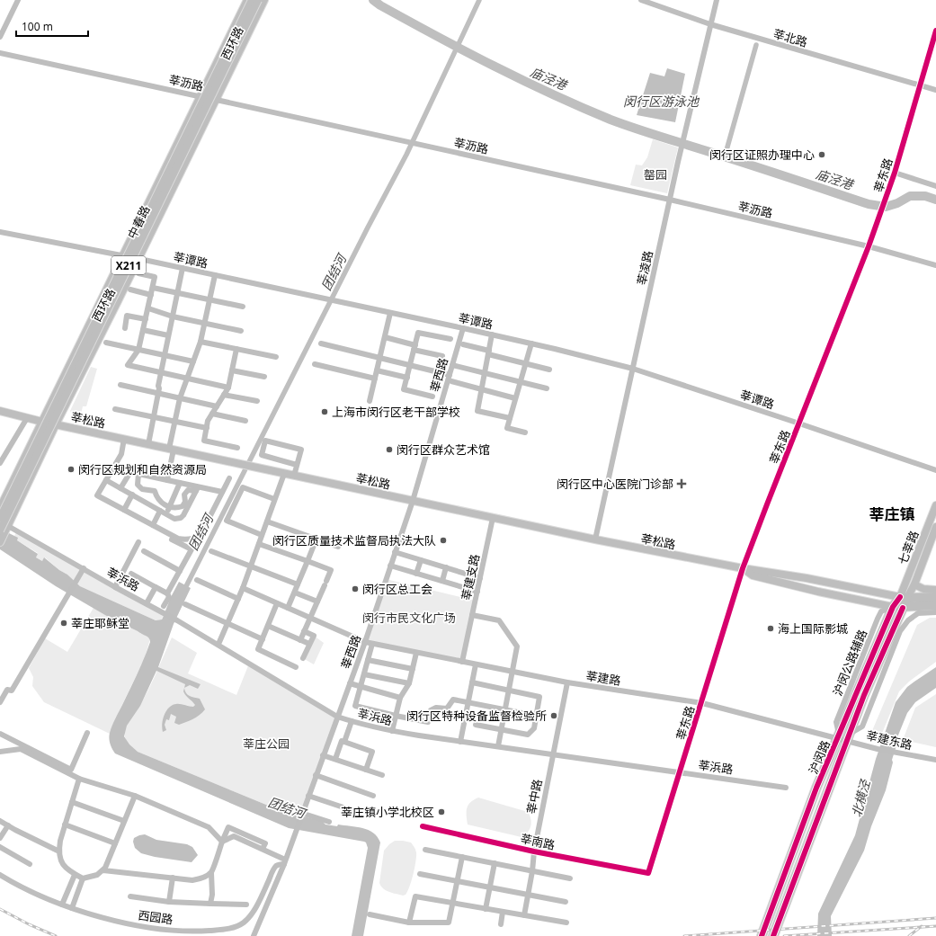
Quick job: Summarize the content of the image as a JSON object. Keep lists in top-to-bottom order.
{
  "streets": {
    "highway": ["沪闵路"],
    "main road": [
      "西环路",
      "中春路",
      "X211",
      "莘松路",
      "七莘路"
    ],
    "street": [
      "莘北路",
      "莘沥路",
      "莘东路",
      "莘谭路",
      "莘凌路",
      "莘西路",
      "莘建支路",
      "莘浜路",
      "莘建路",
      "莘建东路",
      "莘中路",
      "莘南路",
      "西园路"
    ]
  },
  "crossings": [
    ["莘北路", "莘东路"],
    ["莘北路", "莘凌路"],
    ["西环路", "莘沥路"],
    ["西环路", "中春路"],
    ["西环路", "莘谭路"],
    ["西环路", "莘松路"],
    ["西环路", "莘浜路"],
    ["莘沥路", "莘东路"],
    ["莘沥路", "莘凌路"],
    ["莘东路", "莘谭路"],
    ["莘东路", "莘松路"],
    ["莘东路", "莘浜路"],
    ["莘东路", "莘建路"],
    ["莘东路", "莘南路"],
    ["中春路", "莘浜路"],
    ["莘谭路", "莘凌路"],
    ["莘谭路", "莘西路"],
    ["莘凌路", "莘松路"],
    ["莘西路", "莘松路"],
    ["莘西路", "莘浜路"],
    ["莘西路", "莘建路"],
    ["莘西路", "西园路"],
    ["莘松路", "七莘路"],
    ["莘松路", "莘建支路"],
    ["莘松路", "沪闵路"],
    ["七莘路", "沪闵路"],
    ["莘建支路", "莘建路"],
    ["莘浜路", "莘中路"],
    ["莘建路", "莘建东路"],
    ["莘建路", "沪闵路"],
    ["莘建路", "莘中路"],
    ["莘建东路", "沪闵路"],
    ["莘中路", "莘南路"]
  ],
  "districts": ["莘庄镇"],
  "water": [
    "庙泾港",
    "闵行区游泳池",
    "团结河",
    "北横泾"
  ],
  "parks": ["罄园", "闵行市民文化广场", "莘庄公园"],
  "places": {
    "other": [
      "闵行区证照办理中心",
      "上海市闵行区老干部学校",
      "闵行区群众艺术馆",
      "闵行区规划和自然资源局",
      "闵行区质量技术监督局执法大队",
      "闵行区总工会",
      "莘庄耶稣堂",
      "海上国际影城",
      "闵行区特种设备监督检验所",
      "莘庄镇小学北校区"
    ],
    "health": ["闵行区中心医院门诊部"]
  },
  "scale_bar": "100 m"
}
